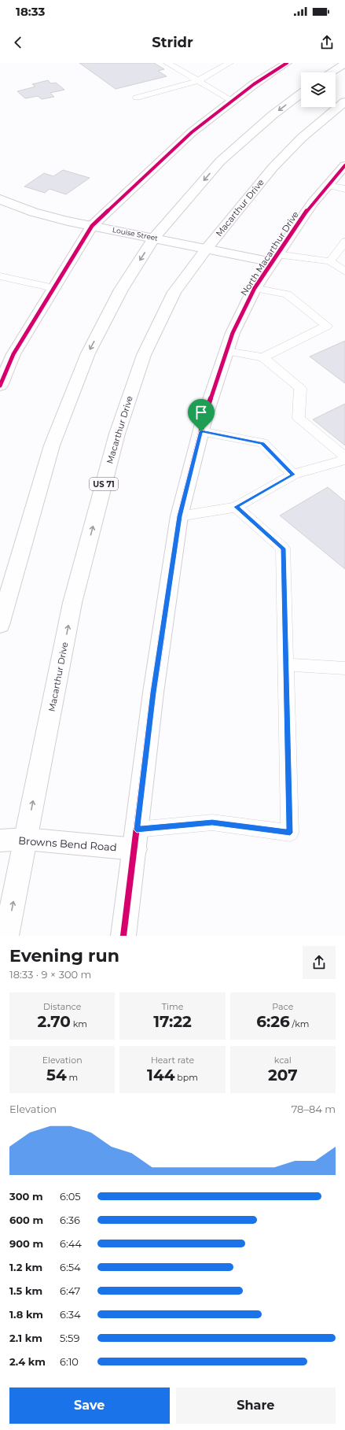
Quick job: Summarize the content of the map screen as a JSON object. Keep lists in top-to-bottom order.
{
  "streets": {
    "main road": [
      "Macarthur Drive",
      "Louise Street",
      "North Macarthur Drive",
      "US 71",
      "Browns Bend Road"
    ]
  },
  "crossings": [
    ["Macarthur Drive", "Louise Street"],
    ["Macarthur Drive", "Browns Bend Road"],
    ["Louise Street", "North Macarthur Drive"],
    ["North Macarthur Drive", "Browns Bend Road"]
  ],
  "page": {
    "status": "18:33",
    "header": "Stridr",
    "heading": ["Evening run", "18:33 · 9 × 300 m"],
    "stats": [
      ["Distance", "2.70 km"],
      ["Time", "17:22"],
      ["Pace", "6:26 /km"],
      ["Elevation", "54 m"],
      ["Heart rate", "144 bpm"],
      ["kcal", "207"]
    ],
    "chart": ["Elevation", "78–84 m"],
    "list": [
      {
        "name": "300 m",
        "note": "6:05"
      },
      {
        "name": "600 m",
        "note": "6:36"
      },
      {
        "name": "900 m",
        "note": "6:44"
      },
      {
        "name": "1.2 km",
        "note": "6:54"
      },
      {
        "name": "1.5 km",
        "note": "6:47"
      },
      {
        "name": "1.8 km",
        "note": "6:34"
      },
      {
        "name": "2.1 km",
        "note": "5:59"
      },
      {
        "name": "2.4 km",
        "note": "6:10"
      }
    ],
    "buttons": ["Save", "Share"]
  }
}
